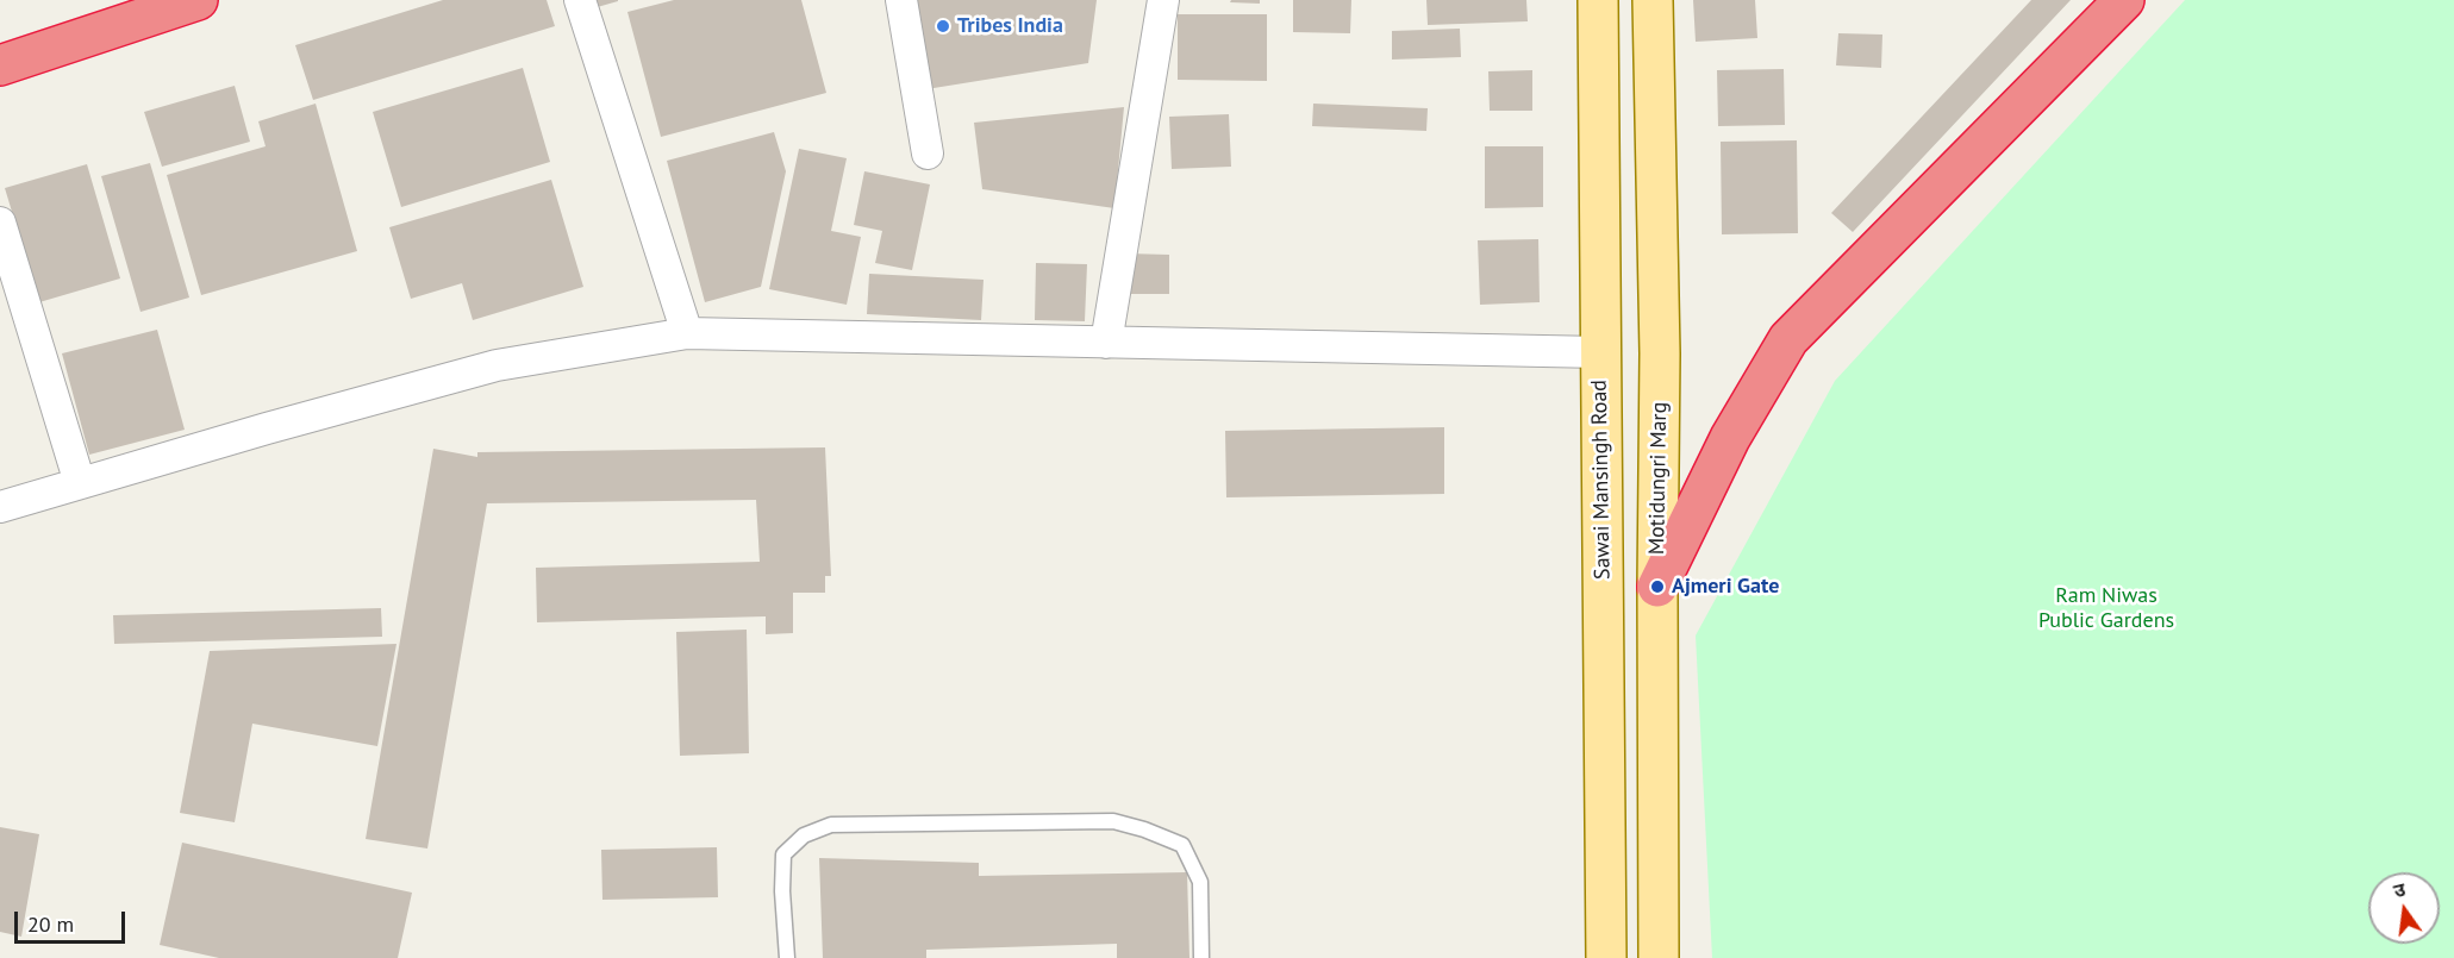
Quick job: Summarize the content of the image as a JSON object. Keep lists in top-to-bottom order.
{
  "streets": {
    "main road": ["Motidungri Marg", "Sawai Mansingh Road"]
  },
  "parks": ["Ram Niwas Public Gardens"],
  "places": ["Tribes India", "Ajmeri Gate"],
  "scale_bar": "20 m",
  "north": "top"
}
